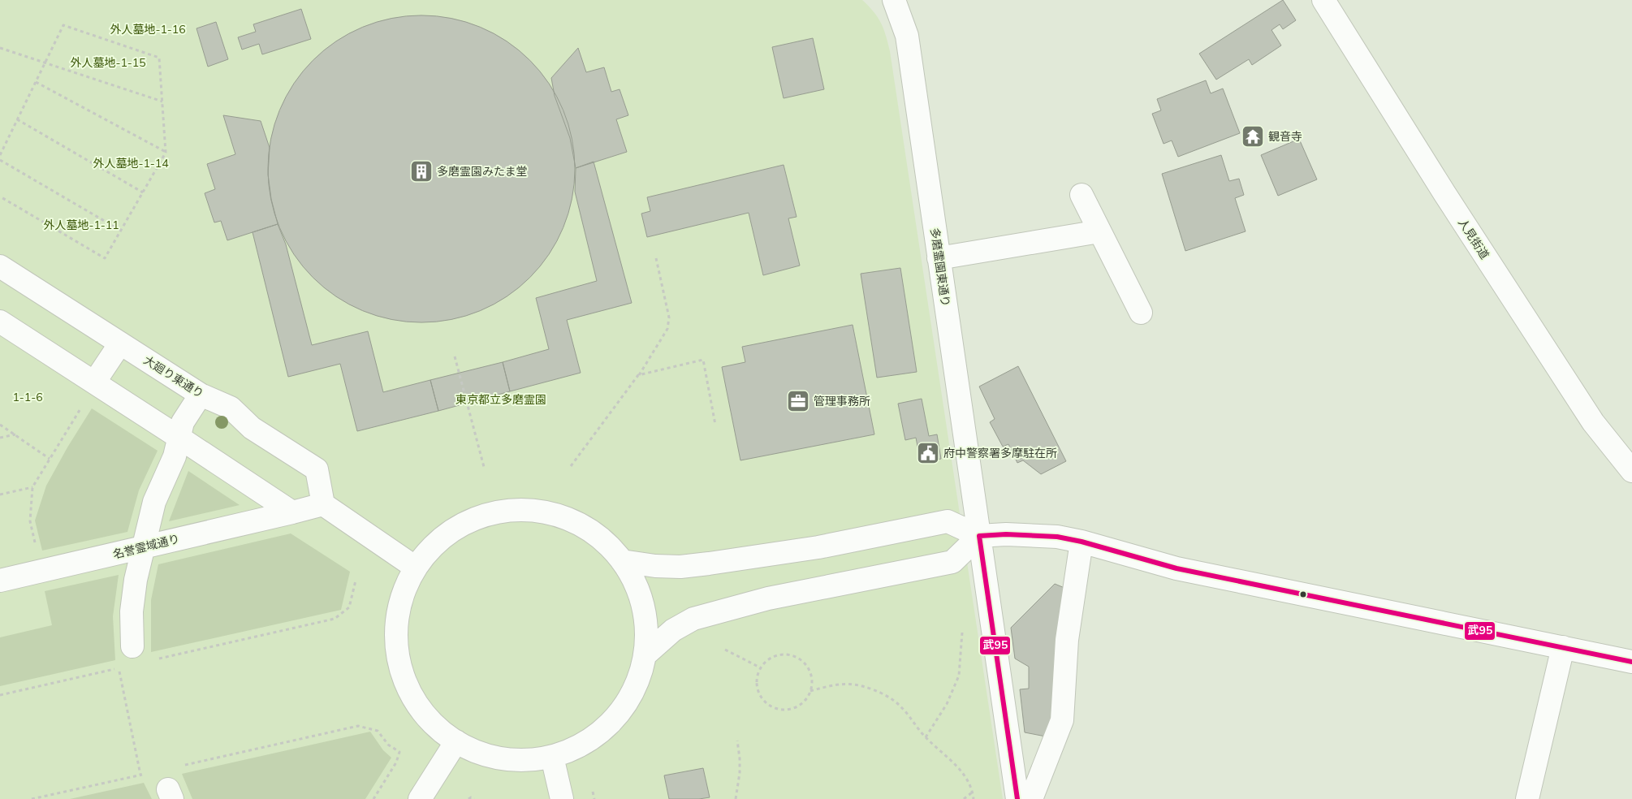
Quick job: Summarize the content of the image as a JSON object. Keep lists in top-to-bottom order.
{
  "streets": {
    "street": [
      "人見街道",
      "多磨霊園東通り",
      "大廻り東通り",
      "名誉霊域通り"
    ]
  },
  "parks": [
    "外人墓地-1-16",
    "外人墓地-1-15",
    "外人墓地-1-14",
    "外人墓地-1-11",
    "1-1-6",
    "東京都立多磨霊園"
  ],
  "places": {
    "temple": ["観音寺"],
    "building": ["多磨霊園みたま堂"],
    "office": ["管理事務所"],
    "public building": ["府中警察署多摩駐在所"]
  },
  "lines": ["transit line 武95"]
}
